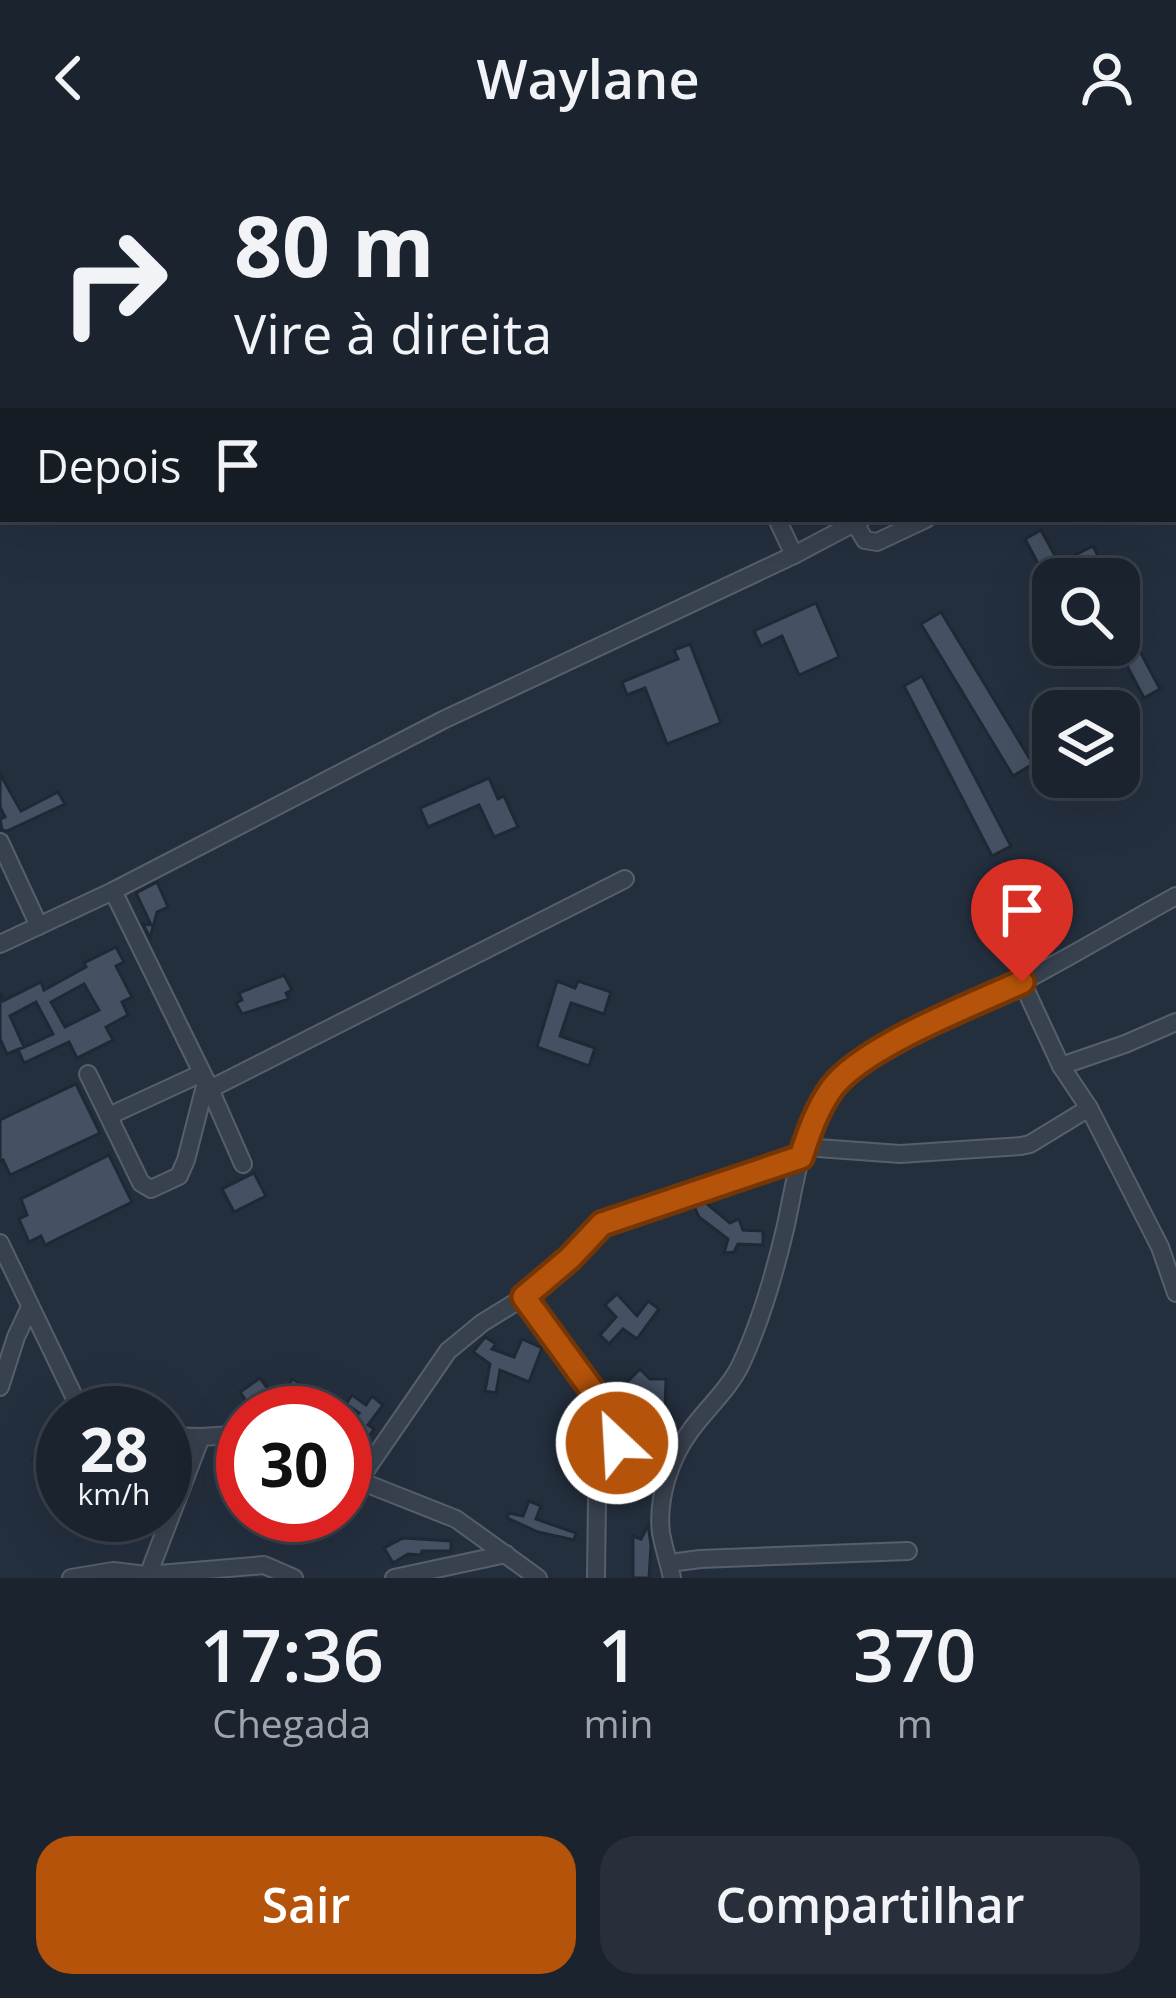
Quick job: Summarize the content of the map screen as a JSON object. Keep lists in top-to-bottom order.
{
  "page": {
    "header": "Waylane",
    "turn": ["80 m", "Vire à direita"],
    "then": "Depois",
    "speed": "28 km/h",
    "limit": "30",
    "eta": [
      "17:36",
      "Chegada",
      "1",
      "min",
      "370",
      "m"
    ],
    "buttons": ["Sair", "Compartilhar"]
  }
}
